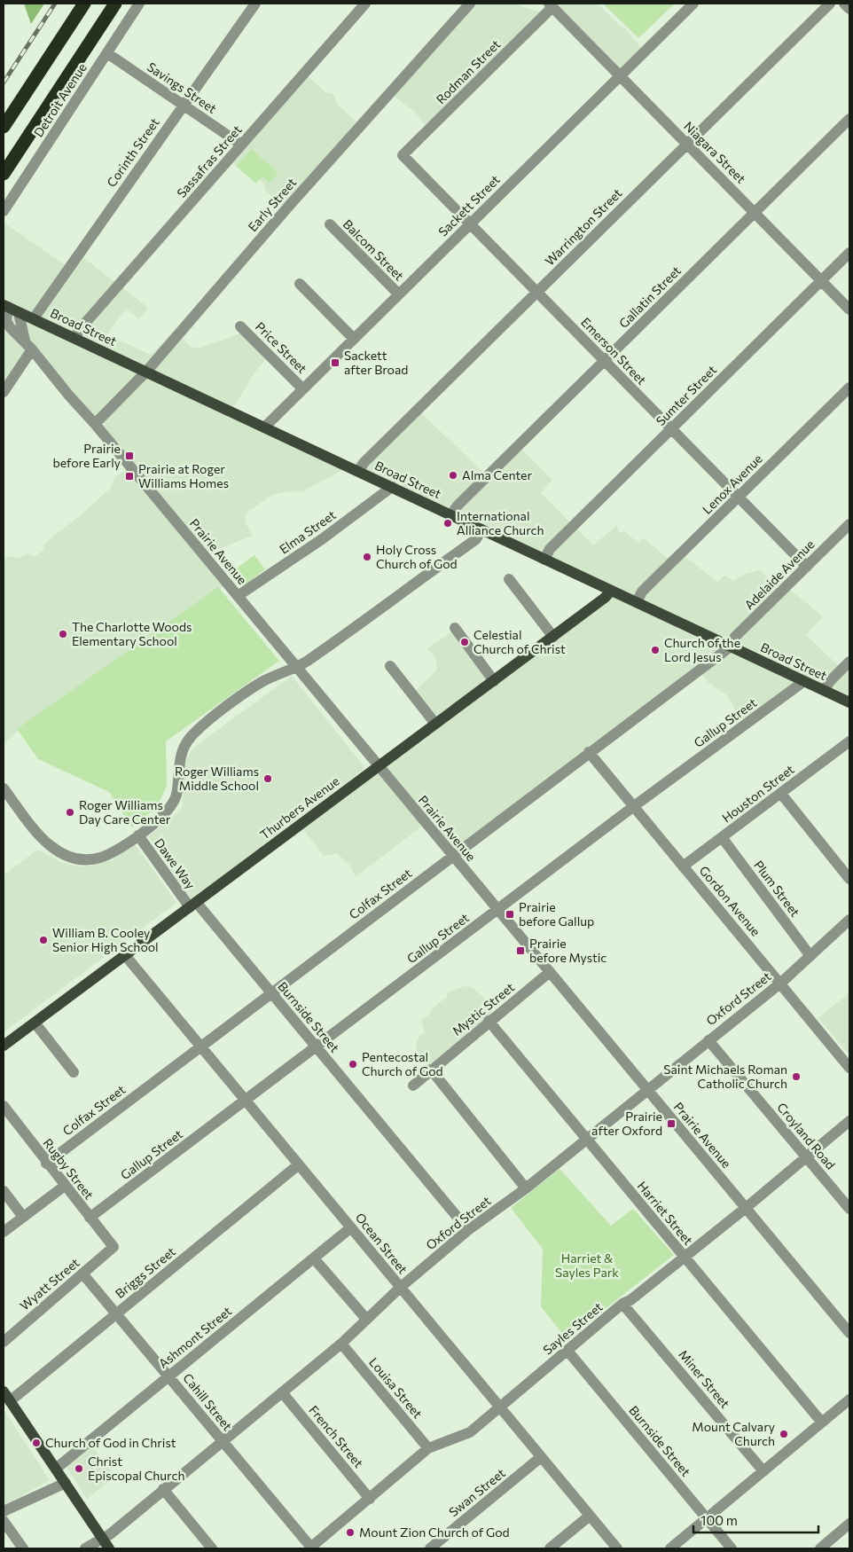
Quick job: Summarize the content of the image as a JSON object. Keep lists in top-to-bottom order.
{
  "streets": {
    "main road": ["Broad Street", "Thurbers Avenue"],
    "street": [
      "Rodman Street",
      "Savings Street",
      "Detroit Avenue",
      "Corinth Street",
      "Niagara Street",
      "Sassafras Street",
      "Early Street",
      "Sackett Street",
      "Warrington Street",
      "Balcom Street",
      "Gallatin Street",
      "Price Street",
      "Emerson Street",
      "Sumter Street",
      "Lenox Avenue",
      "Elma Street",
      "Prairie Avenue",
      "Adelaide Avenue",
      "Gallup Street",
      "Houston Street",
      "Dawe Way",
      "Plum Street",
      "Colfax Street",
      "Gordon Avenue",
      "Oxford Street",
      "Mystic Street",
      "Burnside Street",
      "Croyland Road",
      "Rugby Street",
      "Harriet Street",
      "Ocean Street",
      "Briggs Street",
      "Wyatt Street",
      "Sayles Street",
      "Ashmont Street",
      "Miner Street",
      "Louisa Street",
      "Cahill Street",
      "French Street",
      "Swan Street"
    ]
  },
  "crossings": [
    ["Rodman Street", "Niagara Street"],
    ["Rodman Street", "Emerson Street"],
    ["Savings Street", "Detroit Avenue"],
    ["Savings Street", "Corinth Street"],
    ["Savings Street", "Sassafras Street"],
    ["Corinth Street", "Broad Street"],
    ["Niagara Street", "Sackett Street"],
    ["Niagara Street", "Warrington Street"],
    ["Niagara Street", "Gallatin Street"],
    ["Niagara Street", "Sumter Street"],
    ["Sassafras Street", "Broad Street"],
    ["Early Street", "Broad Street"],
    ["Early Street", "Prairie Avenue"],
    ["Sackett Street", "Balcom Street"],
    ["Sackett Street", "Broad Street"],
    ["Sackett Street", "Price Street"],
    ["Sackett Street", "Emerson Street"],
    ["Warrington Street", "Broad Street"],
    ["Warrington Street", "Emerson Street"],
    ["Gallatin Street", "Broad Street"],
    ["Gallatin Street", "Emerson Street"],
    ["Broad Street", "Sumter Street"],
    ["Broad Street", "Lenox Avenue"],
    ["Broad Street", "Elma Street"],
    ["Broad Street", "Prairie Avenue"],
    ["Broad Street", "Adelaide Avenue"],
    ["Broad Street", "Gallup Street"],
    ["Broad Street", "Thurbers Avenue"],
    ["Broad Street", "Colfax Street"],
    ["Emerson Street", "Sumter Street"],
    ["Emerson Street", "Lenox Avenue"],
    ["Emerson Street", "Adelaide Avenue"],
    ["Elma Street", "Prairie Avenue"],
    ["Prairie Avenue", "Gallup Street"],
    ["Prairie Avenue", "Thurbers Avenue"],
    ["Prairie Avenue", "Colfax Street"],
    ["Prairie Avenue", "Oxford Street"],
    ["Prairie Avenue", "Mystic Street"],
    ["Prairie Avenue", "Sayles Street"],
    ["Adelaide Avenue", "Colfax Street"],
    ["Gallup Street", "Gordon Avenue"],
    ["Gallup Street", "Burnside Street"],
    ["Gallup Street", "Rugby Street"],
    ["Gallup Street", "Ocean Street"],
    ["Houston Street", "Plum Street"],
    ["Houston Street", "Gordon Avenue"],
    ["Thurbers Avenue", "Dawe Way"],
    ["Thurbers Avenue", "Burnside Street"],
    ["Thurbers Avenue", "Ocean Street"],
    ["Dawe Way", "Burnside Street"],
    ["Plum Street", "Oxford Street"],
    ["Colfax Street", "Gordon Avenue"],
    ["Colfax Street", "Burnside Street"],
    ["Colfax Street", "Rugby Street"],
    ["Colfax Street", "Ocean Street"],
    ["Gordon Avenue", "Oxford Street"],
    ["Oxford Street", "Burnside Street"],
    ["Oxford Street", "Croyland Road"],
    ["Oxford Street", "Harriet Street"],
    ["Oxford Street", "Ocean Street"],
    ["Oxford Street", "Louisa Street"],
    ["Oxford Street", "Cahill Street"],
    ["Oxford Street", "French Street"],
    ["Mystic Street", "Harriet Street"],
    ["Burnside Street", "Sayles Street"],
    ["Croyland Road", "Sayles Street"],
    ["Rugby Street", "Wyatt Street"],
    ["Harriet Street", "Sayles Street"],
    ["Ocean Street", "Briggs Street"],
    ["Ocean Street", "Sayles Street"],
    ["Ocean Street", "Ashmont Street"],
    ["Ocean Street", "Swan Street"],
    ["Briggs Street", "Cahill Street"],
    ["Wyatt Street", "Cahill Street"],
    ["Sayles Street", "Miner Street"],
    ["Sayles Street", "Louisa Street"],
    ["Sayles Street", "Cahill Street"],
    ["Sayles Street", "French Street"],
    ["Ashmont Street", "Cahill Street"]
  ],
  "parks": ["Harriet & Sayles Park"],
  "places": {
    "transit": [
      "Sackett after Broad",
      "Prairie before Early",
      "Prairie at Roger Williams Homes",
      "Prairie before Gallup",
      "Prairie before Mystic",
      "Prairie after Oxford"
    ],
    "other": [
      "Alma Center",
      "International Alliance Church",
      "Holy Cross Church of God",
      "The Charlotte Woods Elementary School",
      "Celestial Church of Christ",
      "Church of the Lord Jesus",
      "Roger Williams Middle School",
      "Roger Williams Day Care Center",
      "William B. Cooley Senior High School",
      "Pentecostal Church of God",
      "Saint Michaels Roman Catholic Church",
      "Mount Calvary Church",
      "Church of God in Christ",
      "Christ Episcopal Church",
      "Mount Zion Church of God"
    ]
  },
  "scale_bar": "100 m"
}
